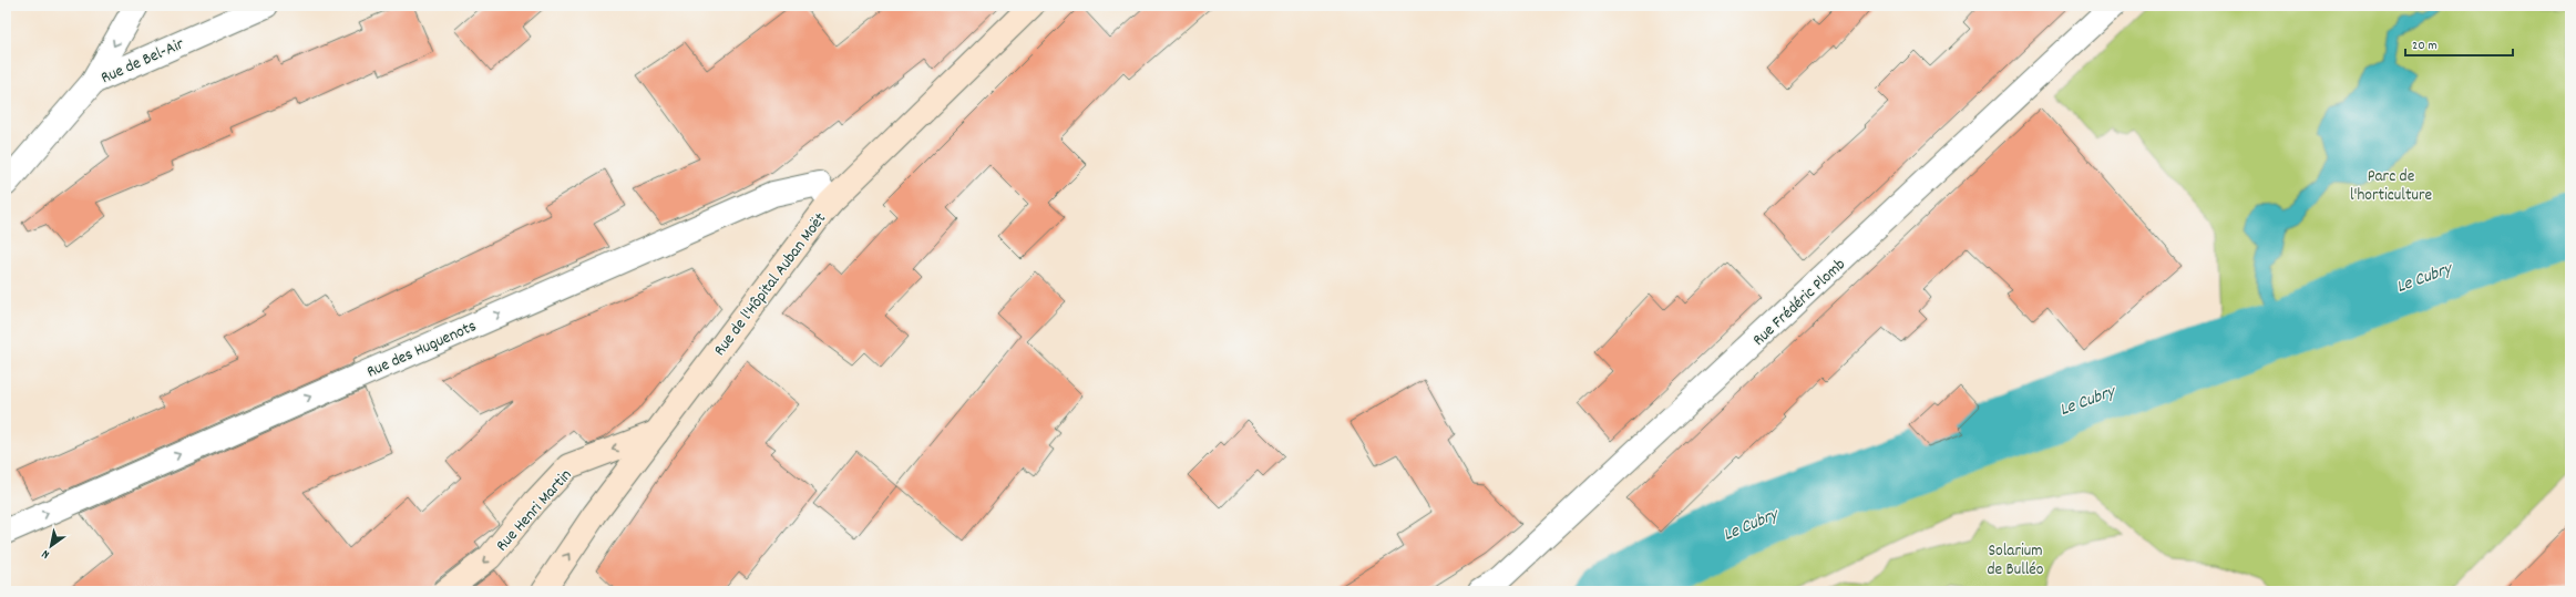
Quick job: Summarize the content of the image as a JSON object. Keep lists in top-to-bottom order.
{
  "streets": {
    "main road": ["Rue de l'Hôpital Auban Moët", "Rue Henri Martin"],
    "street": ["Rue de Bel-Air", "Rue Frédéric Plomb", "Rue des Huguenots"]
  },
  "crossings": [
    ["Rue de l'Hôpital Auban Moët", "Rue des Huguenots"],
    ["Rue de l'Hôpital Auban Moët", "Rue Henri Martin"]
  ],
  "one_way": ["Rue des Huguenots", "Rue Henri Martin"],
  "water": ["Le Cubry"],
  "parks": ["Parc de l'horticulture", "Solarium de Bulléo"],
  "scale_bar": "20 m",
  "north": "bottom left"
}
